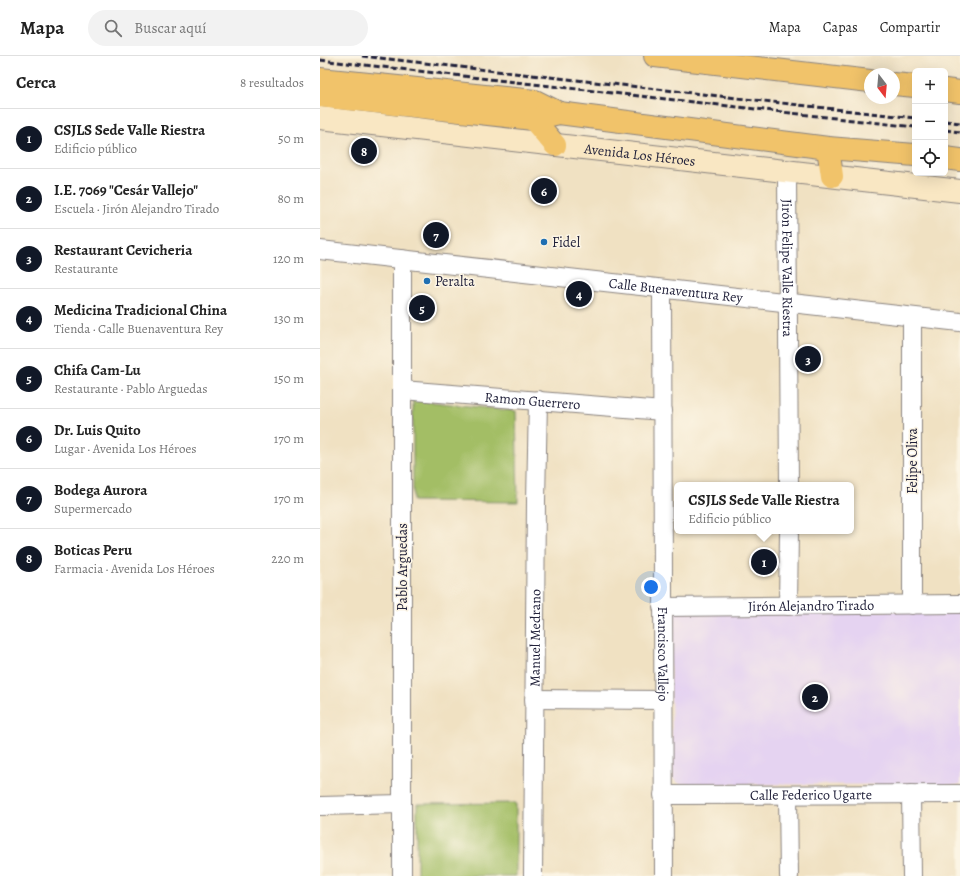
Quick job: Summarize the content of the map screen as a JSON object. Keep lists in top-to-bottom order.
{
  "streets": {
    "street": [
      "Avenida Los Héroes",
      "Jirón Felipe Valle Riestra",
      "Calle Buenaventura Rey",
      "Ramon Guerrero",
      "Felipe Oliva",
      "Pablo Arguedas",
      "Jirón Alejandro Tirado",
      "Manuel Medrano",
      "Francisco Vallejo",
      "Calle Federico Ugarte"
    ]
  },
  "crossings": [
    ["Avenida Los Héroes", "Jirón Felipe Valle Riestra"],
    ["Jirón Felipe Valle Riestra", "Calle Buenaventura Rey"],
    ["Calle Buenaventura Rey", "Felipe Oliva"],
    ["Calle Buenaventura Rey", "Pablo Arguedas"],
    ["Calle Buenaventura Rey", "Francisco Vallejo"],
    ["Ramon Guerrero", "Pablo Arguedas"],
    ["Ramon Guerrero", "Manuel Medrano"],
    ["Ramon Guerrero", "Francisco Vallejo"],
    ["Felipe Oliva", "Jirón Alejandro Tirado"],
    ["Jirón Alejandro Tirado", "Francisco Vallejo"],
    ["Francisco Vallejo", "Calle Federico Ugarte"]
  ],
  "places": ["Fidel", "Peralta"],
  "north": "bottom",
  "page": {
    "header": "Mapa",
    "search": "Buscar aquí",
    "nav": ["Mapa", "Capas", "Compartir"],
    "heading": ["Cerca", "8 resultados"],
    "map_buttons": ["+", "−"],
    "list": [
      {
        "mark": "1",
        "name": "CSJLS Sede Valle Riestra",
        "note": "Edificio público",
        "value": "50 m"
      },
      {
        "mark": "2",
        "name": "I.E. 7069 \"Cesár Vallejo\"",
        "note": "Escuela · Jirón Alejandro Tirado",
        "value": "80 m"
      },
      {
        "mark": "3",
        "name": "Restaurant Cevicheria",
        "note": "Restaurante",
        "value": "120 m"
      },
      {
        "mark": "4",
        "name": "Medicina Tradicional China",
        "note": "Tienda · Calle Buenaventura Rey",
        "value": "130 m"
      },
      {
        "mark": "5",
        "name": "Chifa Cam-Lu",
        "note": "Restaurante · Pablo Arguedas",
        "value": "150 m"
      },
      {
        "mark": "6",
        "name": "Dr. Luis Quito",
        "note": "Lugar · Avenida Los Héroes",
        "value": "170 m"
      },
      {
        "mark": "7",
        "name": "Bodega Aurora",
        "note": "Supermercado",
        "value": "170 m"
      },
      {
        "mark": "8",
        "name": "Boticas Peru",
        "note": "Farmacia · Avenida Los Héroes",
        "value": "220 m"
      }
    ],
    "pins": [
      "8",
      "6",
      "7",
      "4",
      "5",
      "3",
      "1",
      "2"
    ],
    "popup": ["CSJLS Sede Valle Riestra", "Edificio público"]
  }
}
